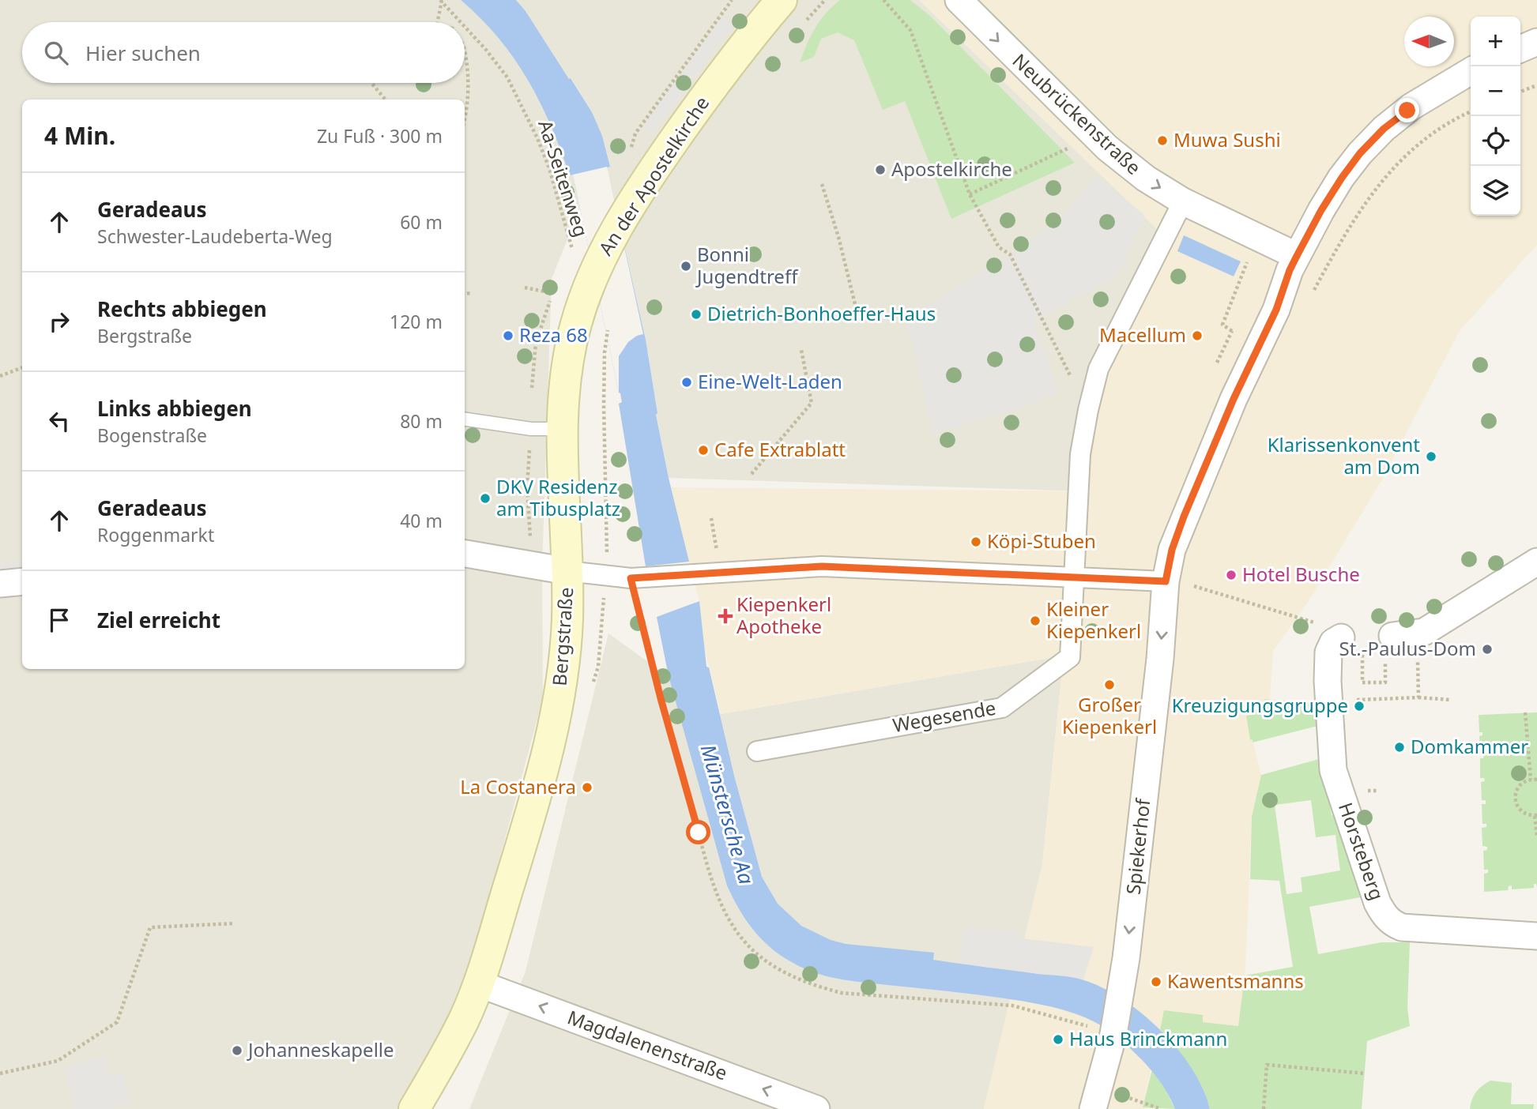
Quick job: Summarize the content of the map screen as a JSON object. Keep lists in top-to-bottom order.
{
  "streets": {
    "main road": ["An der Apostelkirche", "Bergstraße"],
    "street": [
      "Neubrückenstraße",
      "Wegesende",
      "Spiekerhof",
      "Horsteberg",
      "Magdalenenstraße"
    ],
    "path": ["Aa-Seitenweg"]
  },
  "crossings": [
    ["Neubrückenstraße", "Wegesende"],
    ["Neubrückenstraße", "Spiekerhof"],
    ["An der Apostelkirche", "Bergstraße"],
    ["Bergstraße", "Wegesende"],
    ["Bergstraße", "Spiekerhof"],
    ["Bergstraße", "Magdalenenstraße"]
  ],
  "one_way": ["Neubrückenstraße", "Spiekerhof", "Magdalenenstraße"],
  "water": ["Münstersche Aa"],
  "places": {
    "other": [
      "Muwa Sushi",
      "Apostelkirche",
      "Bonni Jugendtreff",
      "Dietrich-Bonhoeffer-Haus",
      "Reza 68",
      "Macellum",
      "Eine-Welt-Laden",
      "Cafe Extrablatt",
      "Klarissenkonvent am Dom",
      "DKV Residenz am Tibusplatz",
      "Köpi-Stuben",
      "Hotel Busche",
      "Kleiner Kiepenkerl",
      "St.-Paulus-Dom",
      "Großer Kiepenkerl",
      "Kreuzigungsgruppe",
      "Domkammer",
      "La Costanera",
      "Kawentsmanns",
      "Haus Brinckmann",
      "Johanneskapelle"
    ],
    "health": ["Kiepenkerl Apotheke"]
  },
  "north": "left",
  "page": {
    "map_buttons": ["+", "−"],
    "search": "Hier suchen",
    "heading": ["4 Min.", "Zu Fuß · 300 m"],
    "list": [
      ["Geradeaus", "Schwester-Laudeberta-Weg", "60 m"],
      ["Rechts abbiegen", "Bergstraße", "120 m"],
      ["Links abbiegen", "Bogenstraße", "80 m"],
      ["Geradeaus", "Roggenmarkt", "40 m"],
      "Ziel erreicht"
    ]
  }
}
